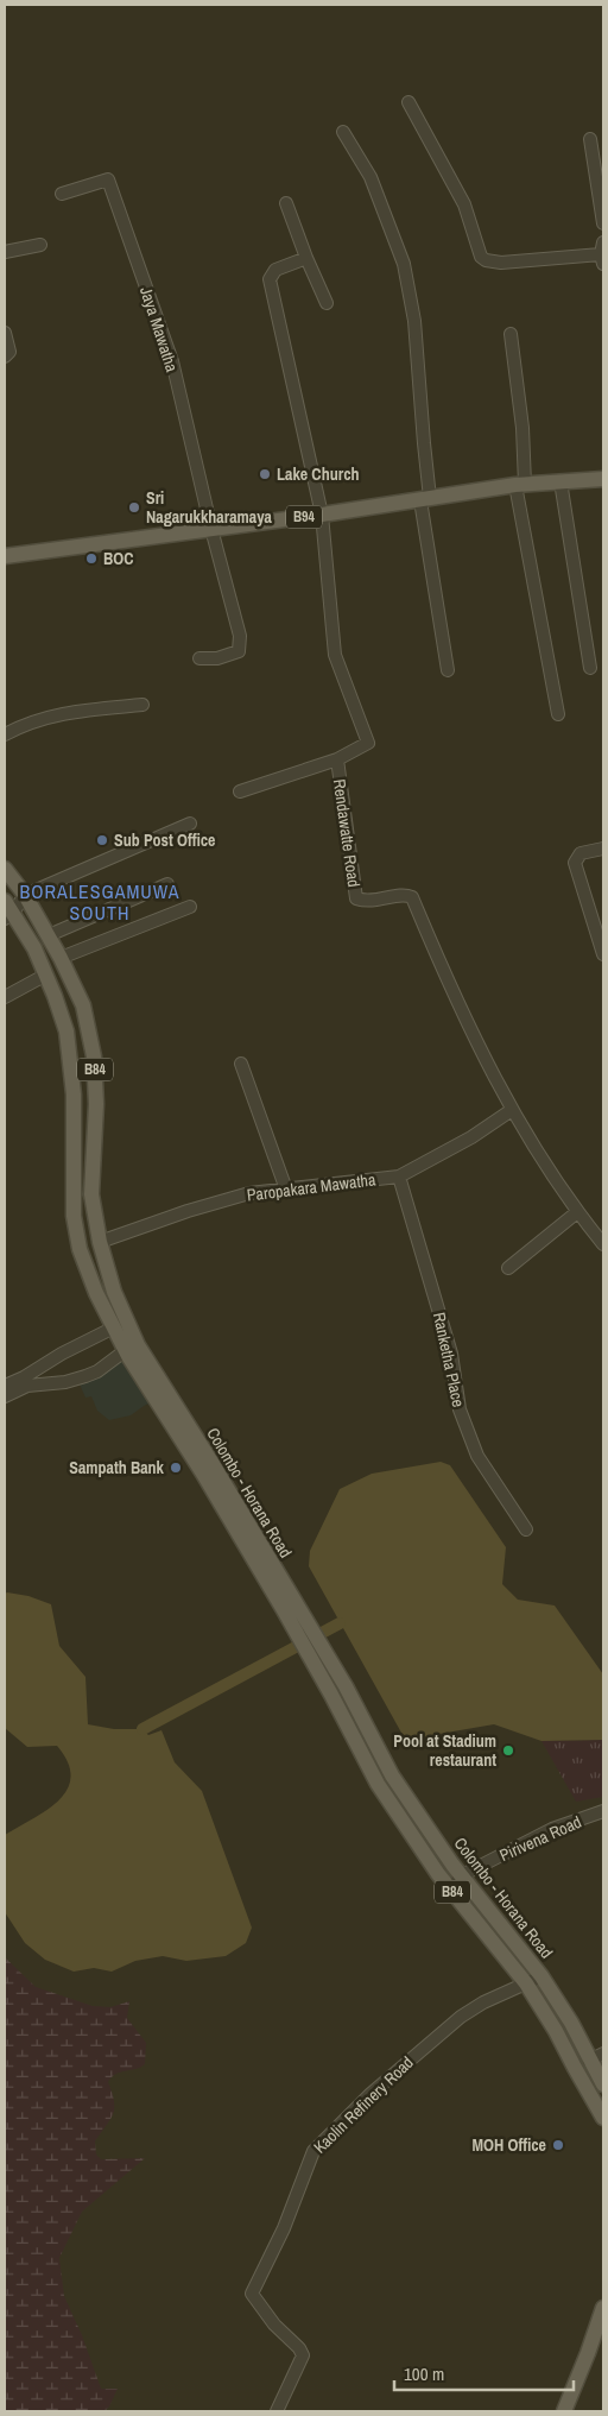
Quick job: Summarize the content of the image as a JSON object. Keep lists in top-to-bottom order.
{
  "streets": {
    "main road": ["B94", "B84", "Colombo - Horana Road"],
    "street": [
      "Jaya Mawatha",
      "Rendawatte Road",
      "Paropakara Mawatha",
      "Ranketha Place",
      "Pirivena Road",
      "Kaolin Refinery Road"
    ]
  },
  "crossings": [
    ["Jaya Mawatha", "B94"],
    ["B94", "Rendawatte Road"],
    ["Rendawatte Road", "Paropakara Mawatha"],
    ["Paropakara Mawatha", "Ranketha Place"],
    ["Paropakara Mawatha", "Colombo - Horana Road"],
    ["Colombo - Horana Road", "Pirivena Road"],
    ["Colombo - Horana Road", "Kaolin Refinery Road"]
  ],
  "districts": ["BORALESGAMUWA SOUTH"],
  "places": [
    "Lake Church",
    "Sri Nagarukkharamaya",
    "BOC",
    "Sub Post Office",
    "Sampath Bank",
    "Pool at Stadium restaurant",
    "MOH Office"
  ],
  "scale_bar": "100 m"
}
